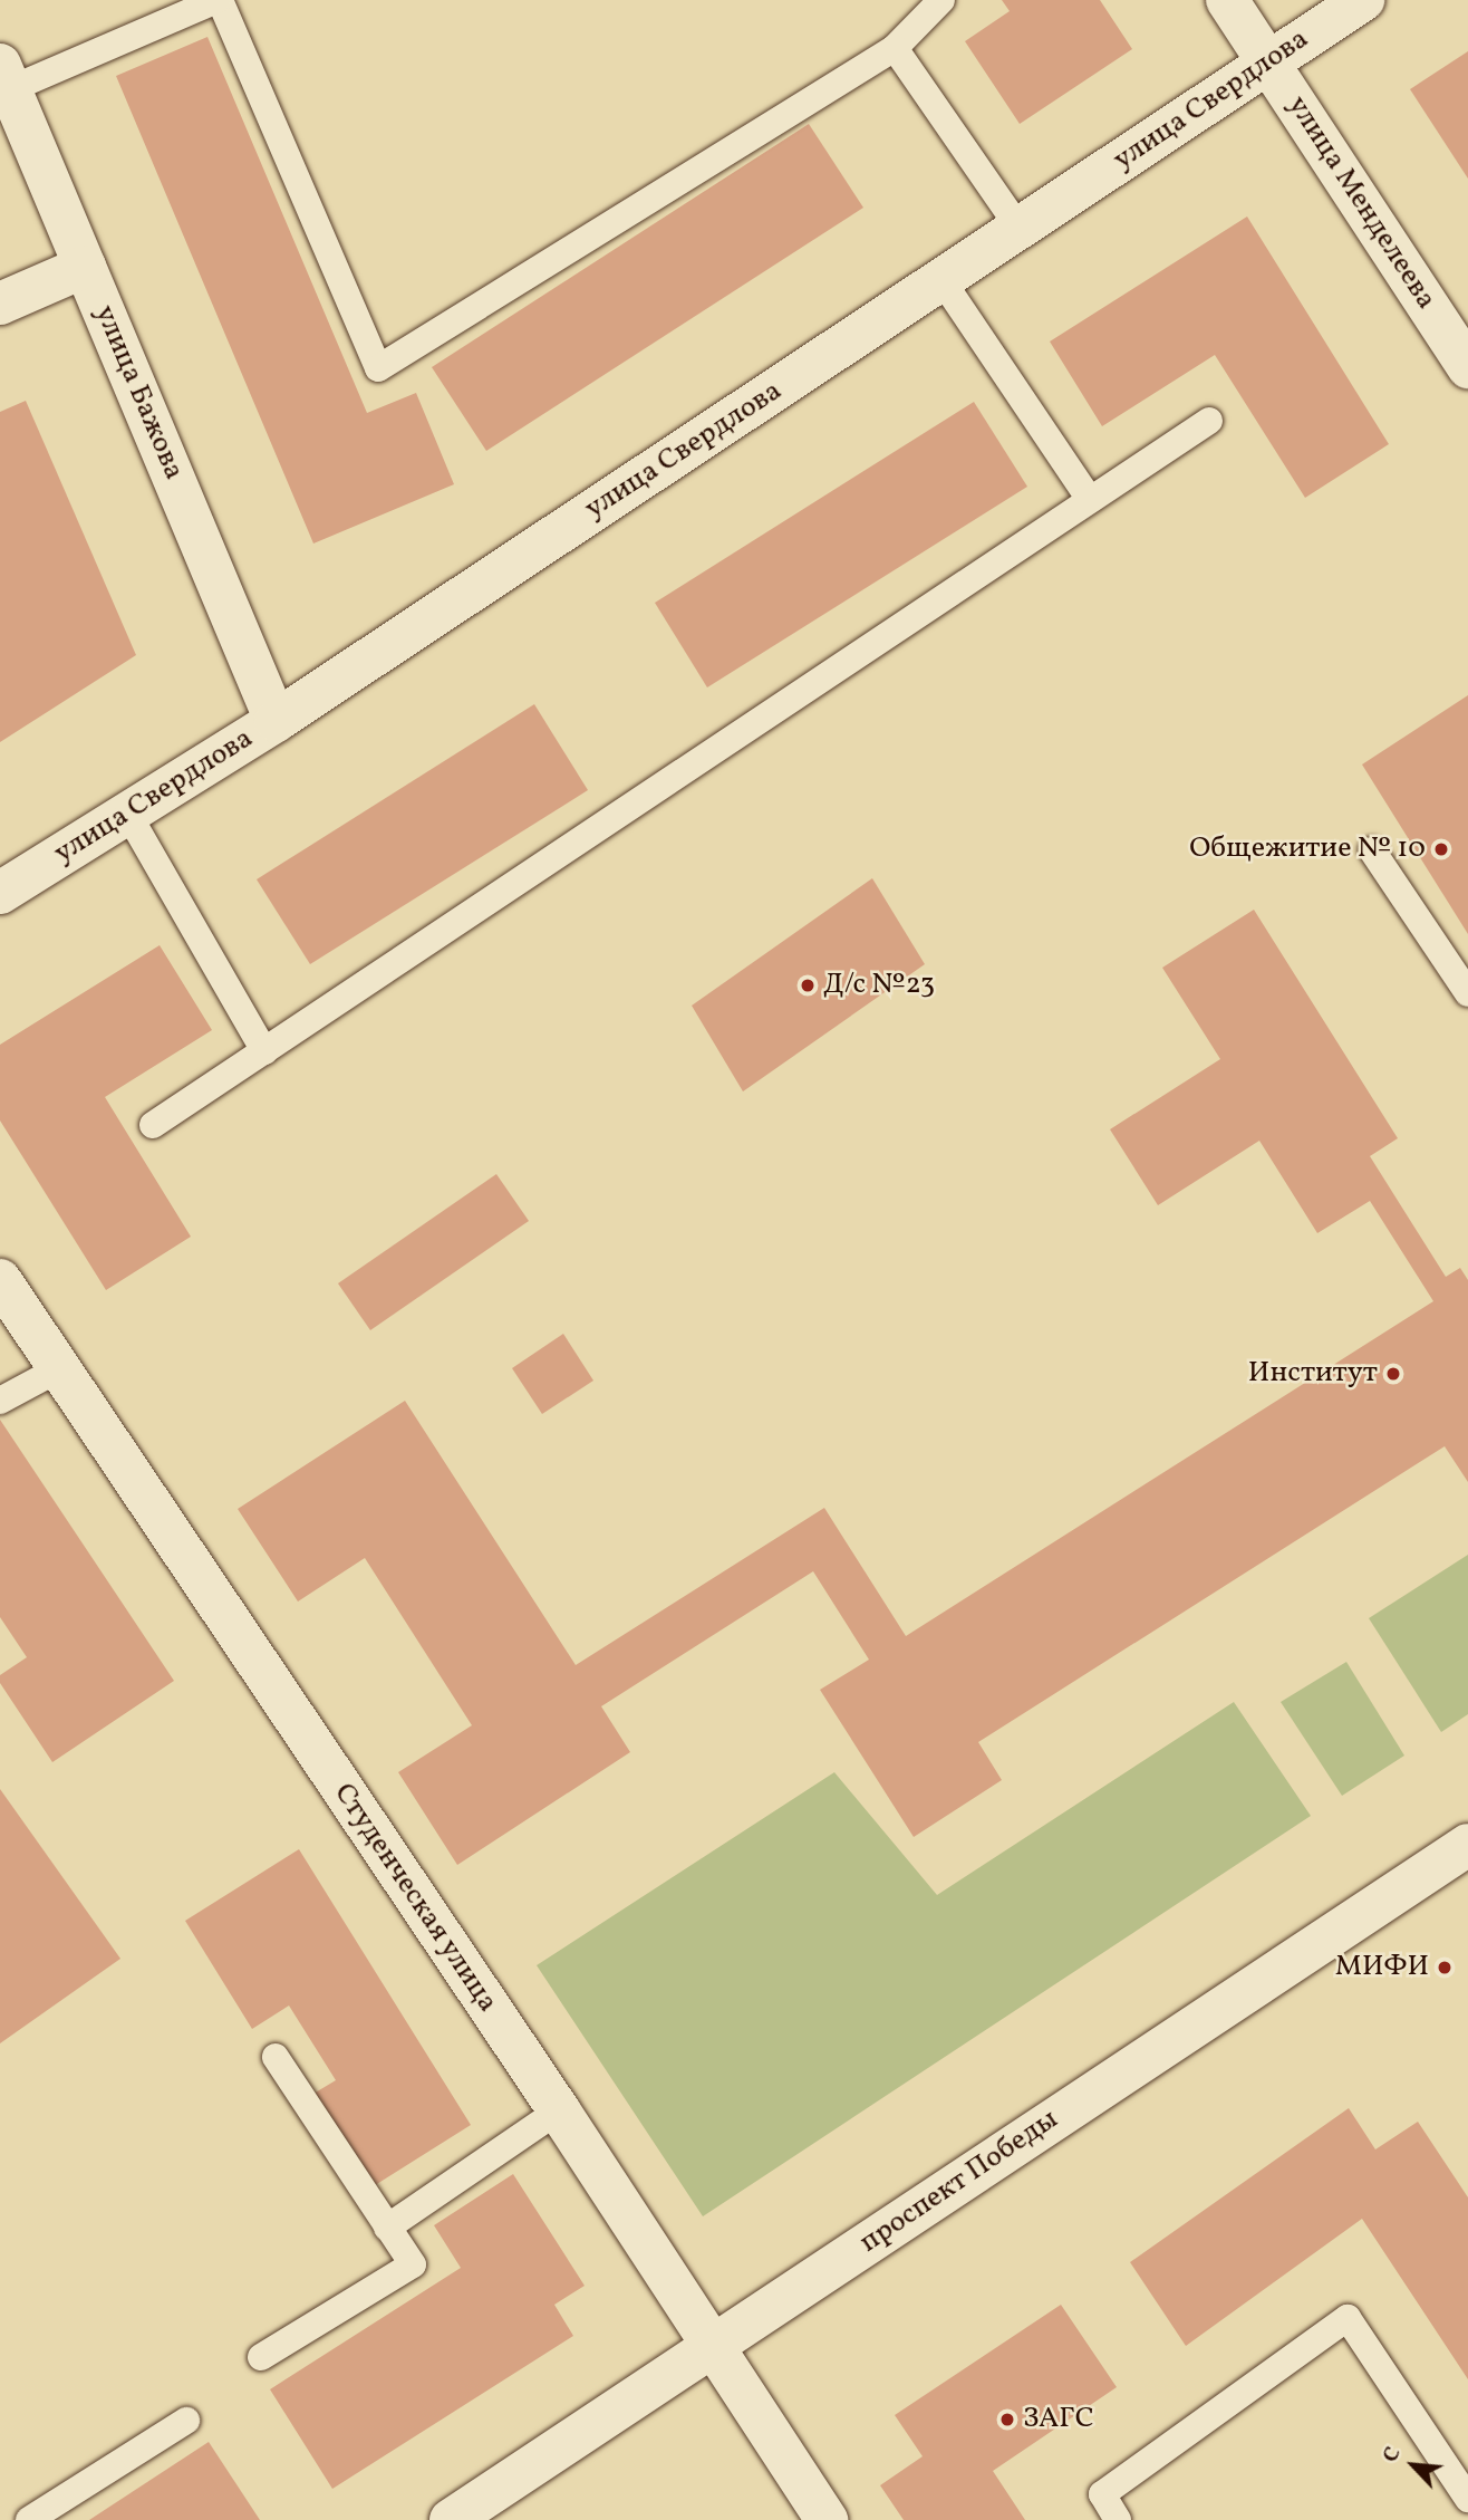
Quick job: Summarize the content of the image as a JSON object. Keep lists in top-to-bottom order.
{
  "streets": {
    "street": [
      "улица Свердлова",
      "улица Менделеева",
      "улица Бажова",
      "Студенческая улица",
      "проспект Победы"
    ]
  },
  "crossings": [
    ["улица Свердлова", "улица Менделеева"],
    ["улица Свердлова", "улица Бажова"],
    ["Студенческая улица", "проспект Победы"]
  ],
  "places": [
    "Общежитие № 10",
    "Д/с №23",
    "Институт",
    "МИФИ",
    "ЗАГС"
  ],
  "north": "top left"
}
